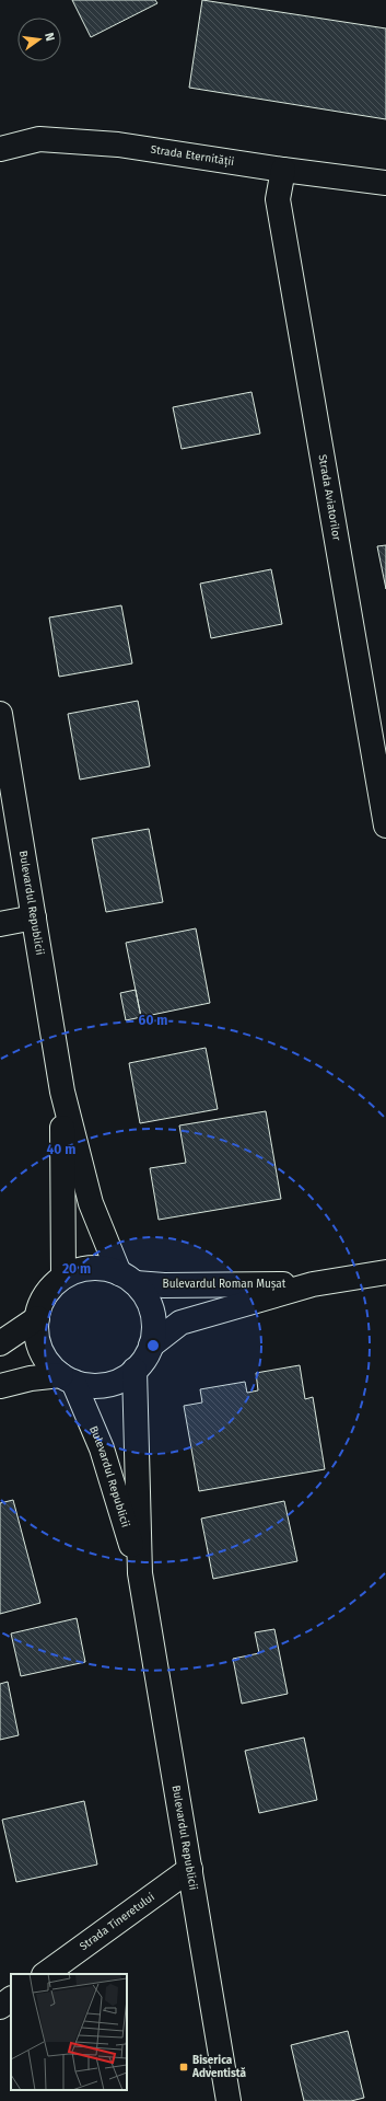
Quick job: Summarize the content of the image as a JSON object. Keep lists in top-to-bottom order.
{
  "streets": {
    "main road": [
      "Strada Eternității",
      "Strada Aviatorilor",
      "Bulevardul Republicii",
      "Bulevardul Roman Mușat",
      "Strada Tineretului"
    ]
  },
  "crossings": [
    ["Strada Eternității", "Strada Aviatorilor"],
    ["Bulevardul Republicii", "Bulevardul Roman Mușat"],
    ["Bulevardul Republicii", "Strada Tineretului"]
  ],
  "places": {
    "transit": ["Biserica Adventistă"]
  },
  "north": "right",
  "rings": ["60 m", "40 m", "20 m"]
}
